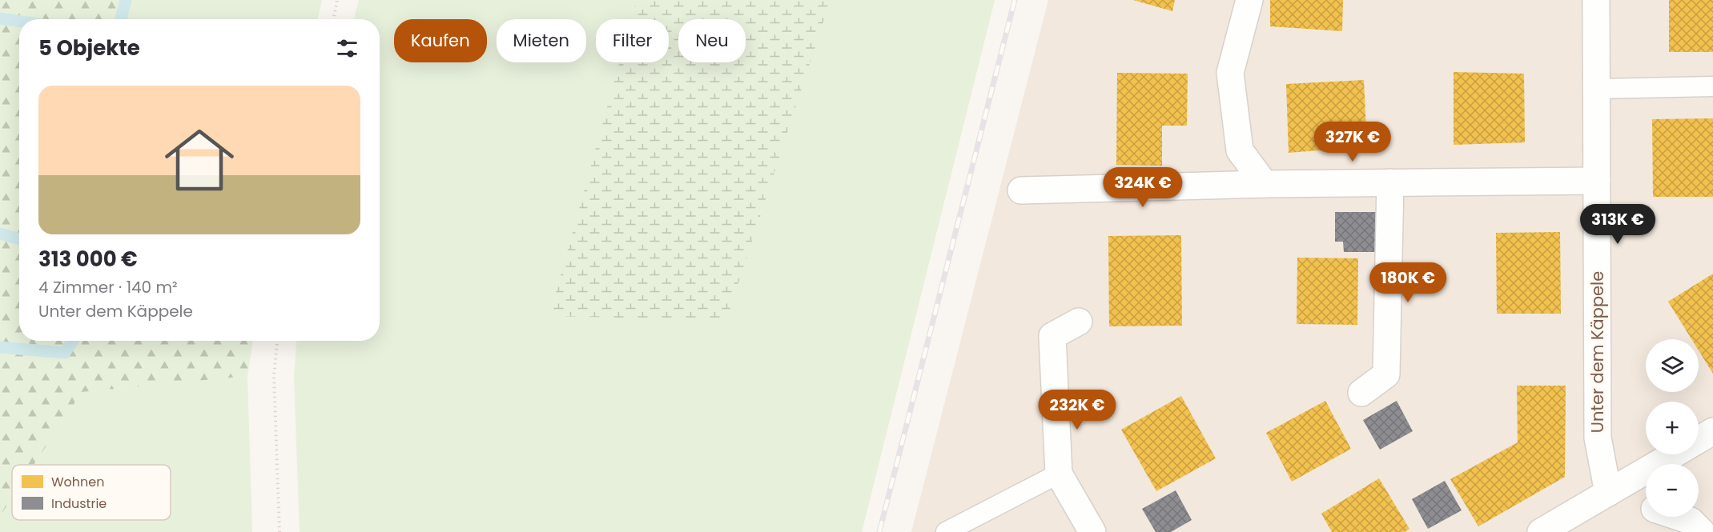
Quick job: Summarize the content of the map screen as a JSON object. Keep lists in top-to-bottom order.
{
  "streets": {
    "street": ["Unter dem Käppele"]
  },
  "legend": ["Wohnen", "Industrie"],
  "page": {
    "chip": [
      "Kaufen",
      "Mieten",
      "Filter",
      "Neu"
    ],
    "heading": "5 Objekte",
    "list": [
      {
        "name": "313 000 €",
        "note": "4 Zimmer · 140 m² · Unter dem Käppele"
      }
    ],
    "price": [
      "327K €",
      "324K €",
      "313K €",
      "180K €",
      "232K €"
    ],
    "map_buttons": ["+", "−"]
  }
}
